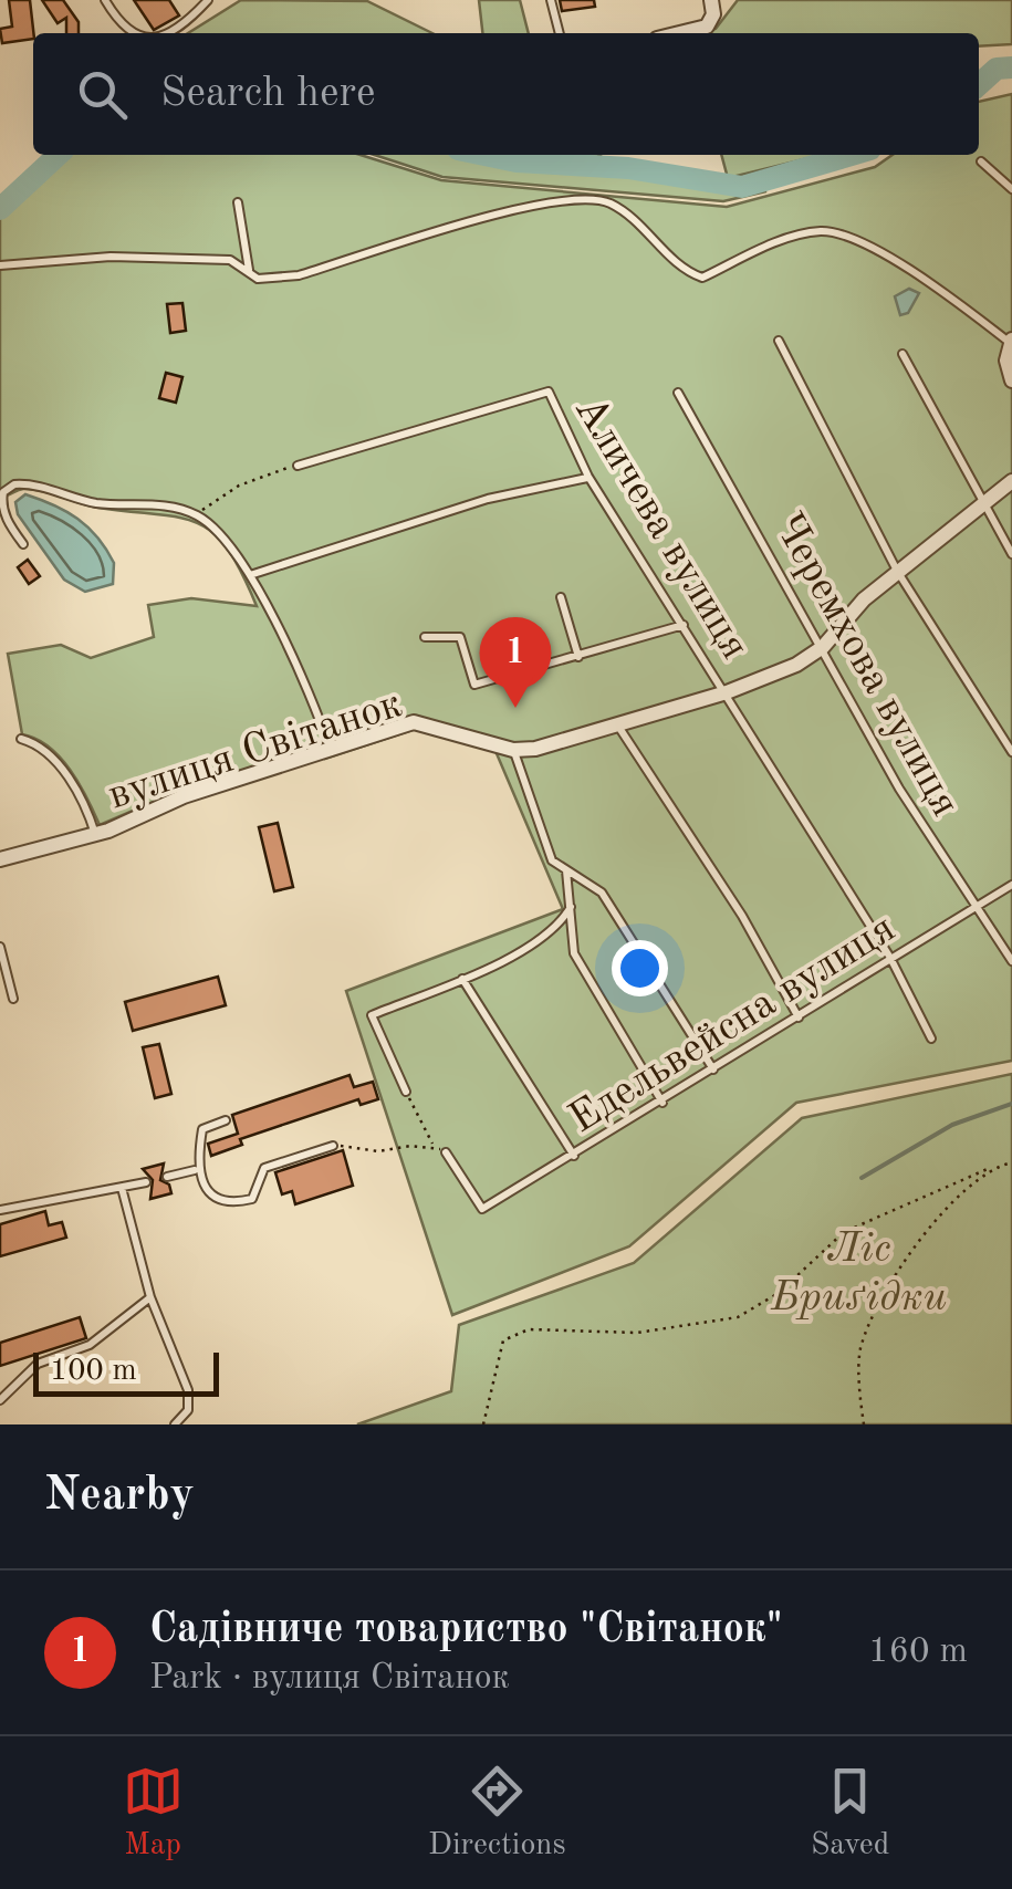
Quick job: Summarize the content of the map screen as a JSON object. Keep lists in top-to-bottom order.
{
  "streets": {
    "street": ["вулиця Світанок"],
    "lane": ["Аличева вулиця", "Черемхова вулиця", "Едельвейсна вулиця"]
  },
  "crossings": [
    ["Аличева вулиця", "вулиця Світанок"],
    ["Аличева вулиця", "Едельвейсна вулиця"],
    ["Черемхова вулиця", "вулиця Світанок"],
    ["Черемхова вулиця", "Едельвейсна вулиця"]
  ],
  "parks": ["Ліс Бриґідки"],
  "scale_bar": "100 m",
  "page": {
    "search": "Search here",
    "pins": "1",
    "scale": "100 m",
    "heading": "Nearby",
    "list": [
      {
        "mark": "1",
        "name": "Садівниче товариство \"Світанок\"",
        "note": "Park · вулиця Світанок",
        "value": "160 m"
      }
    ],
    "nav": ["Map", "Directions", "Saved"]
  }
}
